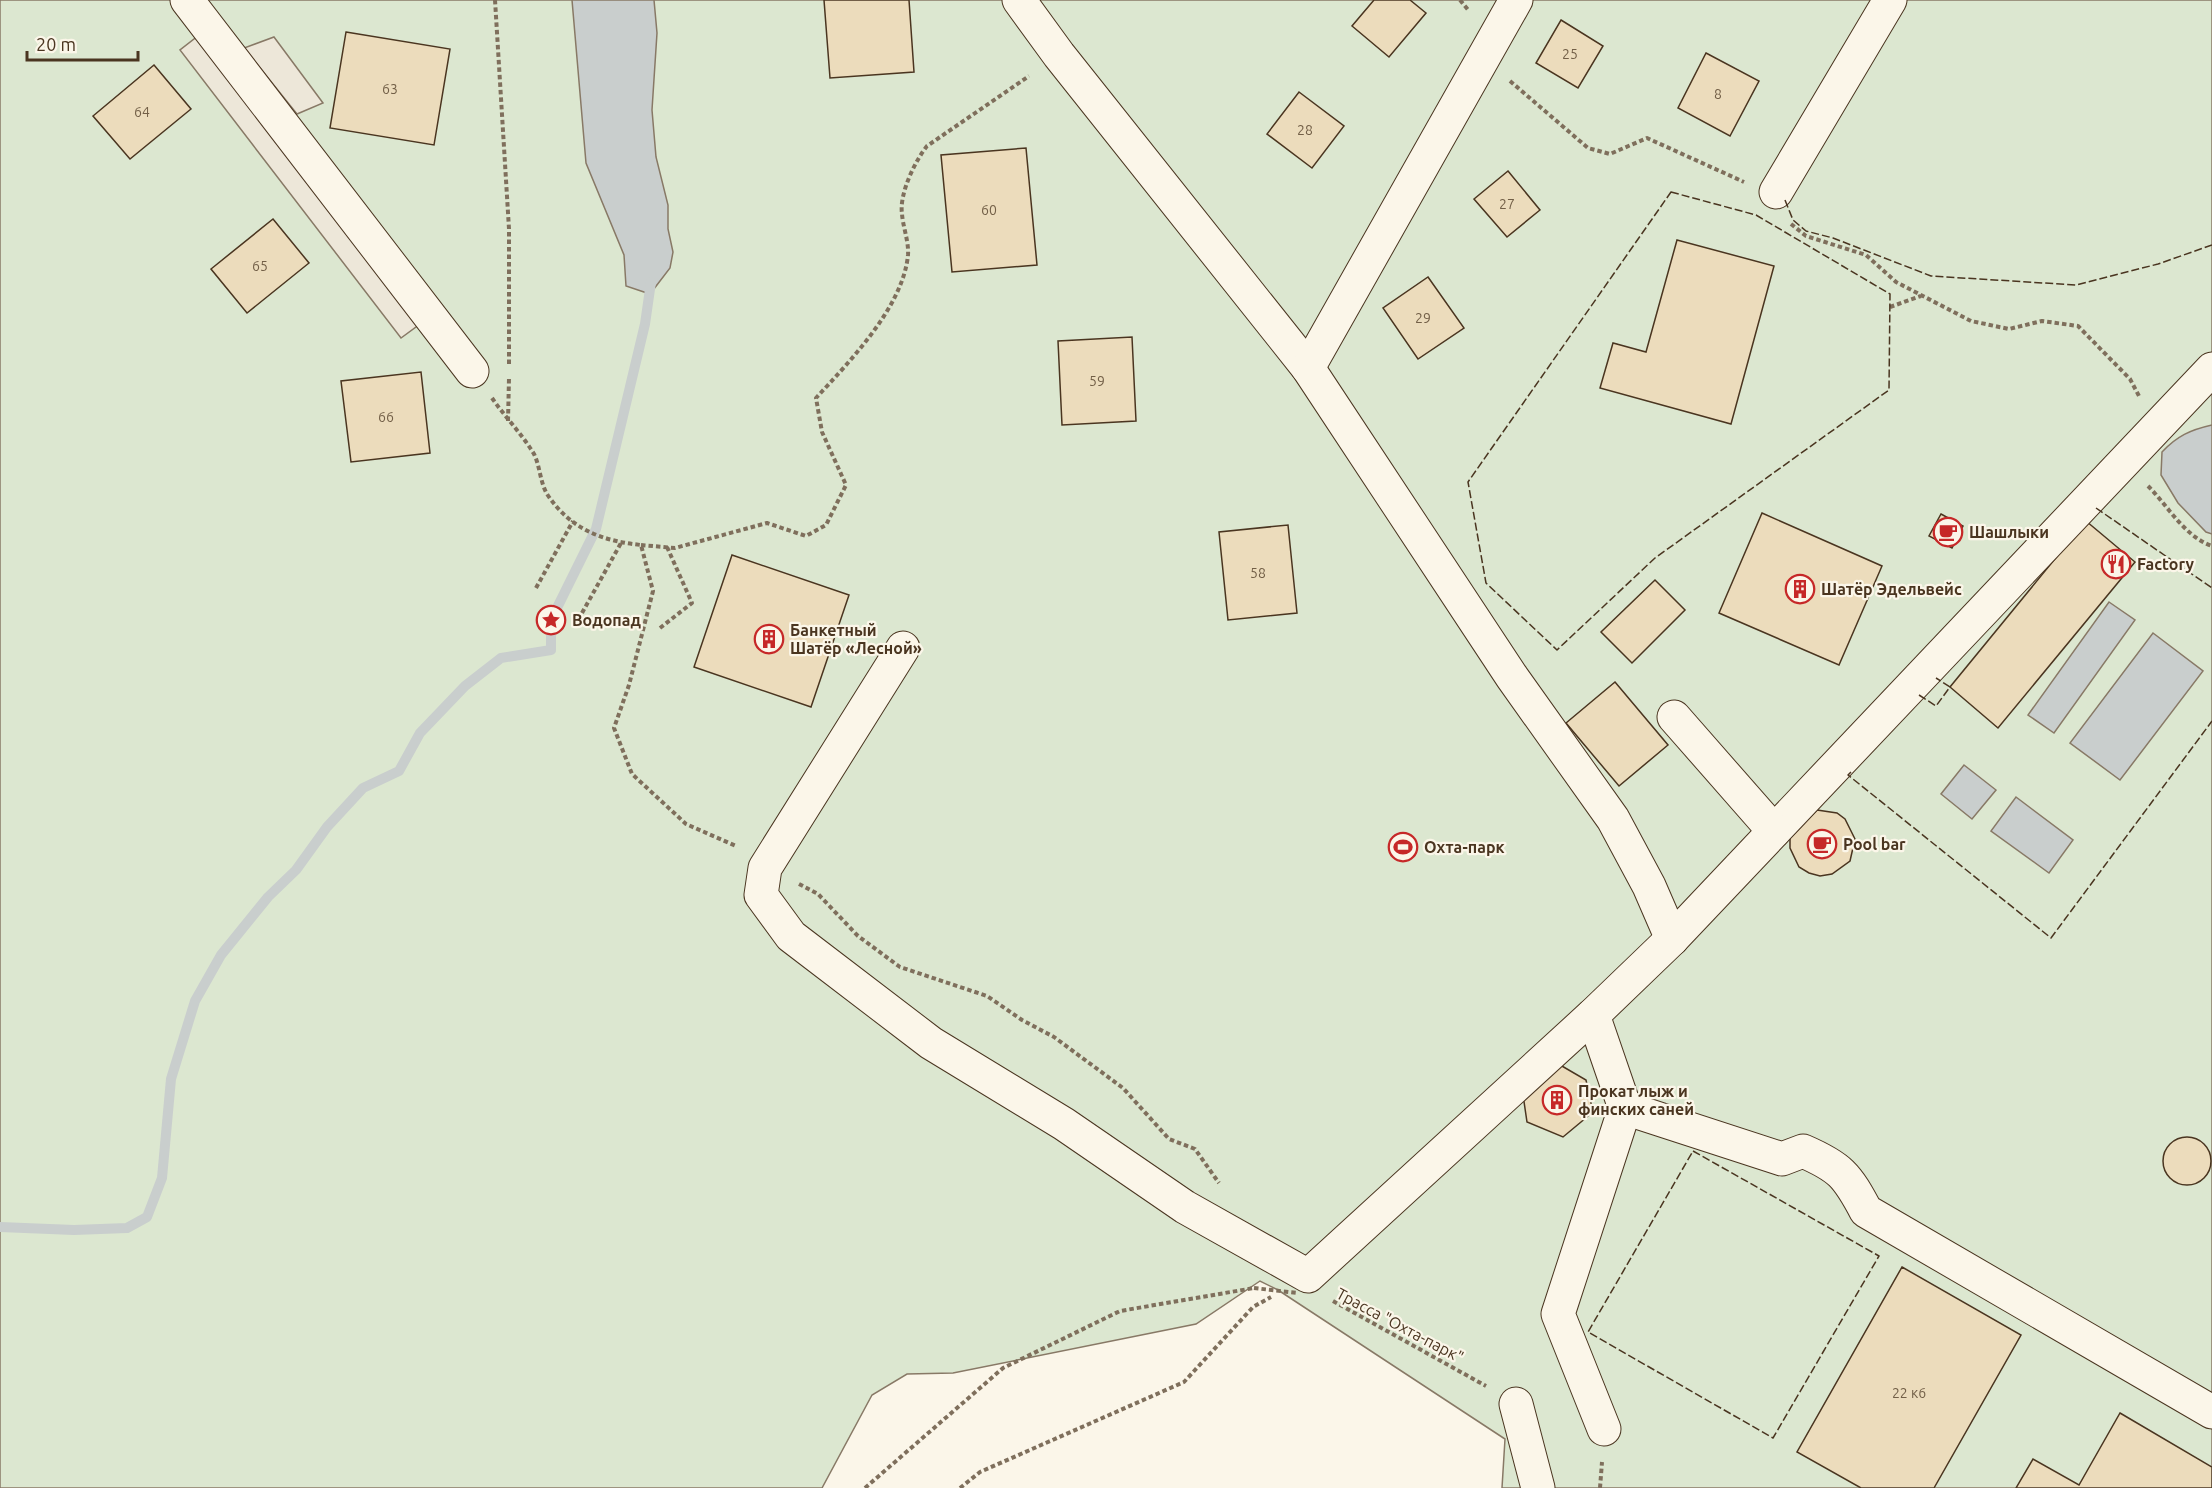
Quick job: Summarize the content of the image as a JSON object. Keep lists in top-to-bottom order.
{
  "streets": {
    "path": ["Трасса \"Охта-парк\""]
  },
  "places": {
    "cafe": ["Шашлыки", "Pool bar"],
    "restaurant": ["Factory"],
    "building": ["Шатёр Эдельвейс", "Банкетный Шатёр «Лесной»", "Прокат лыж и финских саней"],
    "place": ["Водопад"],
    "sports": ["Охта-парк"]
  },
  "house_numbers": [
    "25",
    "63",
    "8",
    "64",
    "28",
    "27",
    "60",
    "65",
    "29",
    "59",
    "66",
    "58",
    "22 к6"
  ],
  "scale_bar": "20 m"
}
